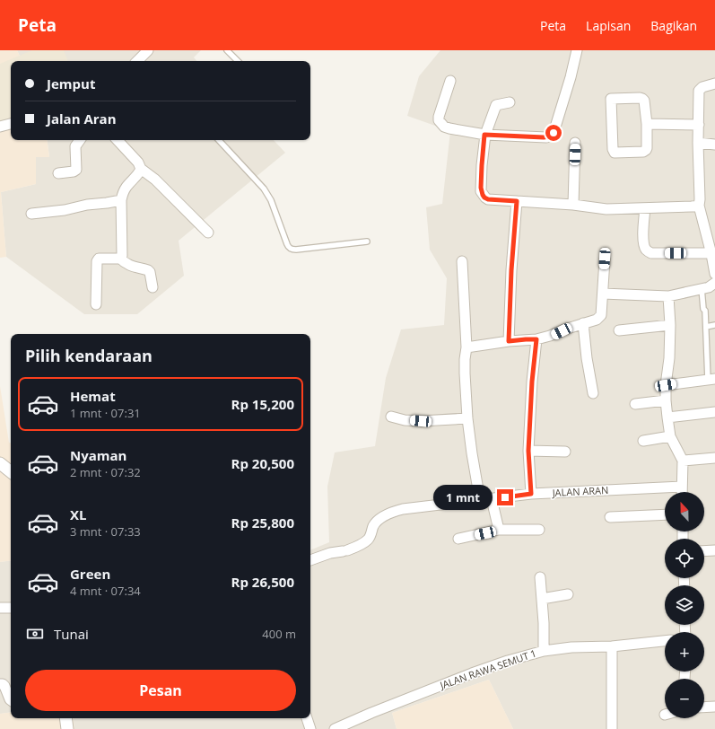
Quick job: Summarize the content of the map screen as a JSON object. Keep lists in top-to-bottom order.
{
  "streets": {
    "street": ["JALAN ARAN", "JALAN RAWA SEMUT 1"]
  },
  "north": "top",
  "page": {
    "header": "Peta",
    "nav": ["Peta", "Lapisan", "Bagikan"],
    "banner": ["Jemput", "Jalan Aran"],
    "heading": "Pilih kendaraan",
    "list": [
      {
        "name": "Hemat",
        "note": "1 mnt · 07:31",
        "value": "Rp 15,200"
      },
      {
        "name": "Nyaman",
        "note": "2 mnt · 07:32",
        "value": "Rp 20,500"
      },
      {
        "name": "XL",
        "note": "3 mnt · 07:33",
        "value": "Rp 25,800"
      },
      {
        "name": "Green",
        "note": "4 mnt · 07:34",
        "value": "Rp 26,500"
      }
    ],
    "bubble": "1 mnt",
    "map_buttons": ["+", "−"],
    "pay": ["Tunai", "400 m"],
    "buttons": "Pesan"
  }
}
